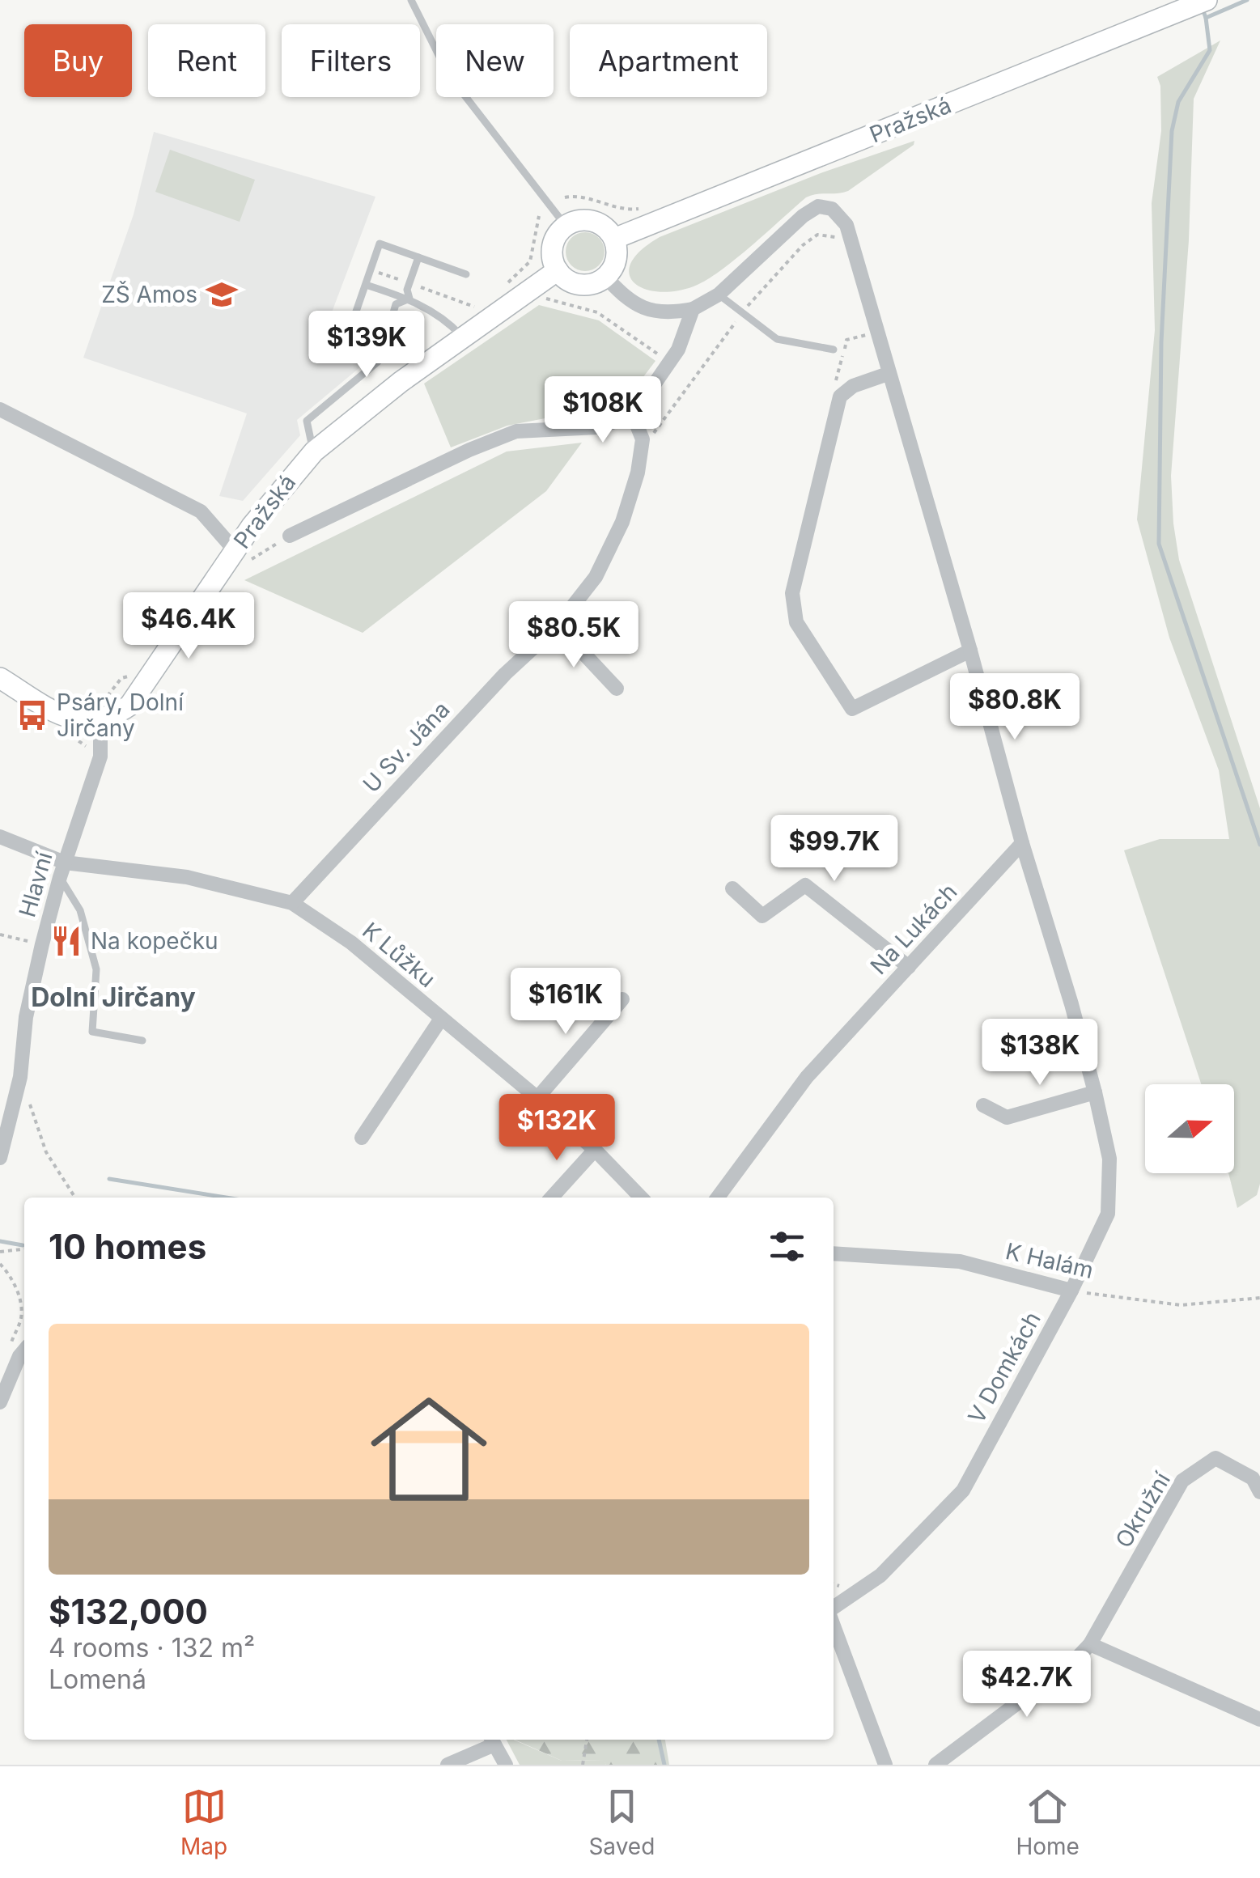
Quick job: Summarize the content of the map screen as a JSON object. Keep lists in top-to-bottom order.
{
  "streets": {
    "main road": ["Pražská"],
    "street": [
      "U Sv. Jána",
      "Hlavní",
      "Na Lukách",
      "K Lůžku",
      "K Halám",
      "V Domkách",
      "Okružní"
    ]
  },
  "crossings": [
    ["Pražská", "U Sv. Jána"],
    ["Pražská", "Hlavní"],
    ["U Sv. Jána", "K Lůžku"],
    ["Hlavní", "K Lůžku"],
    ["Na Lukách", "V Domkách"],
    ["K Halám", "V Domkách"]
  ],
  "districts": ["Dolní Jirčany"],
  "places": {
    "school or university": ["ZŠ Amos"],
    "bus stop": ["Psáry, Dolní Jirčany"],
    "restaurant": ["Na kopečku"]
  },
  "north": "right",
  "page": {
    "chip": [
      "Buy",
      "Rent",
      "Filters",
      "New",
      "Apartment"
    ],
    "price": [
      "$139K",
      "$108K",
      "$46.4K",
      "$80.5K",
      "$80.8K",
      "$99.7K",
      "$161K",
      "$138K",
      "$132K",
      "$42.7K"
    ],
    "heading": "10 homes",
    "list": [
      {
        "name": "$132,000",
        "note": "4 rooms · 132 m² · Lomená"
      }
    ],
    "tabs": ["Map", "Saved", "Home"]
  }
}
